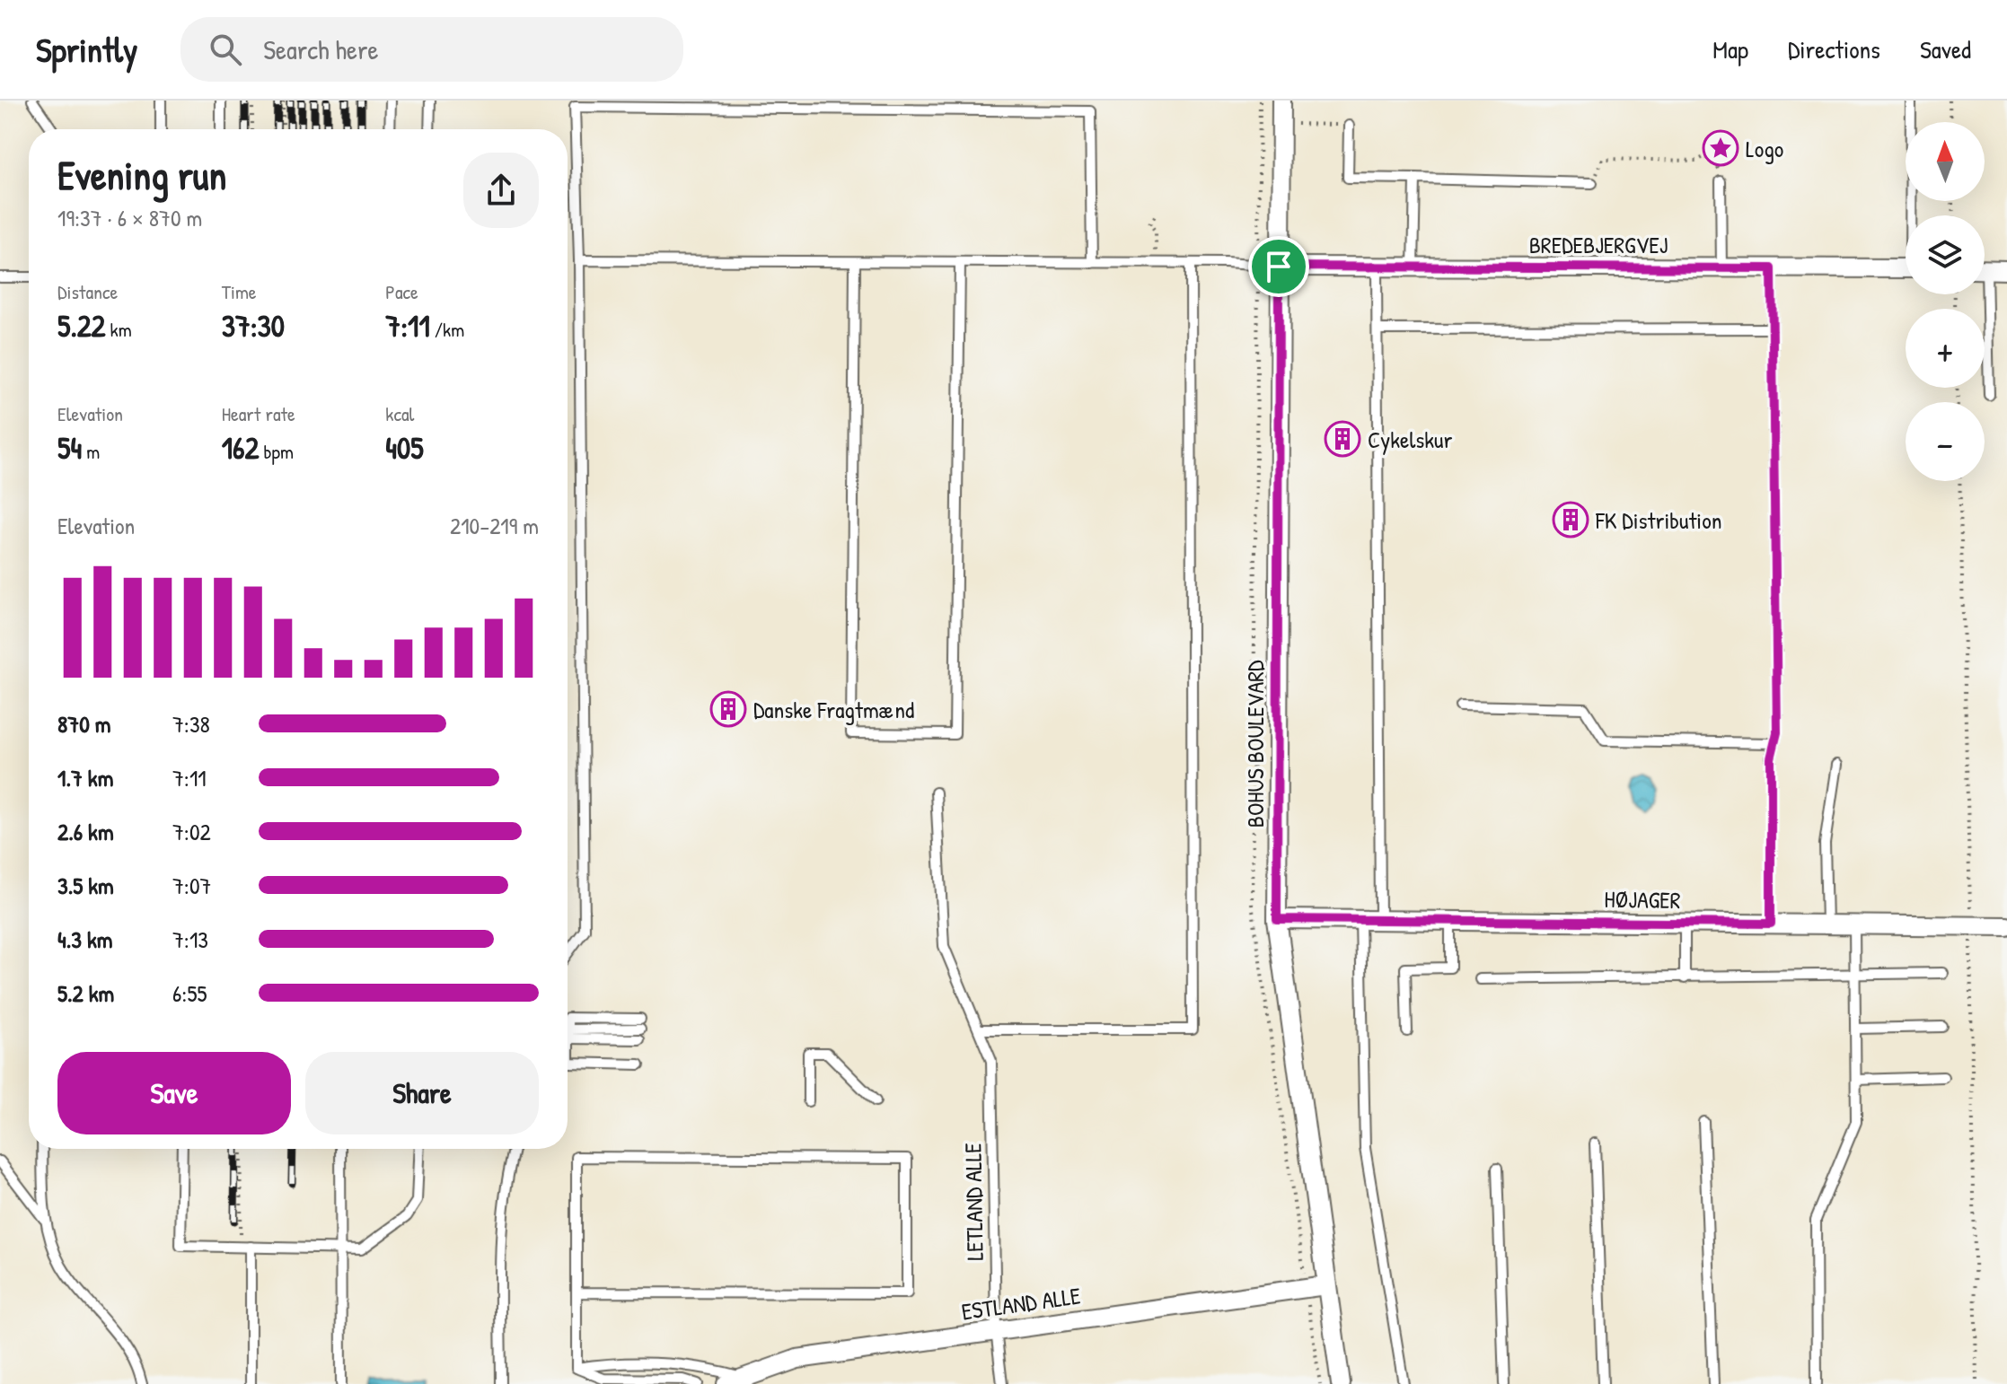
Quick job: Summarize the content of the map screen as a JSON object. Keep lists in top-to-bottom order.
{
  "streets": {
    "street": [
      "BREDEBJERGVEJ",
      "BOHUS BOULEVARD",
      "HØJAGER",
      "ESTLAND ALLE"
    ],
    "lane": ["LETLAND ALLE"]
  },
  "crossings": [
    ["BREDEBJERGVEJ", "BOHUS BOULEVARD"],
    ["BOHUS BOULEVARD", "HØJAGER"],
    ["BOHUS BOULEVARD", "ESTLAND ALLE"],
    ["LETLAND ALLE", "ESTLAND ALLE"]
  ],
  "places": {
    "place": ["Logo"],
    "building": ["Cykelskur", "FK Distribution", "Danske Fragtmænd"]
  },
  "north": "top",
  "page": {
    "header": "Sprintly",
    "search": "Search here",
    "nav": ["Map", "Directions", "Saved"],
    "map_buttons": ["+", "−"],
    "heading": ["Evening run", "19:37 · 6 × 870 m"],
    "stats": [
      ["Distance", "5.22 km"],
      ["Time", "37:30"],
      ["Pace", "7:11 /km"],
      ["Elevation", "54 m"],
      ["Heart rate", "162 bpm"],
      ["kcal", "405"]
    ],
    "chart": ["Elevation", "210–219 m"],
    "list": [
      {
        "name": "870 m",
        "note": "7:38"
      },
      {
        "name": "1.7 km",
        "note": "7:11"
      },
      {
        "name": "2.6 km",
        "note": "7:02"
      },
      {
        "name": "3.5 km",
        "note": "7:07"
      },
      {
        "name": "4.3 km",
        "note": "7:13"
      },
      {
        "name": "5.2 km",
        "note": "6:55"
      }
    ],
    "buttons": ["Save", "Share"]
  }
}
